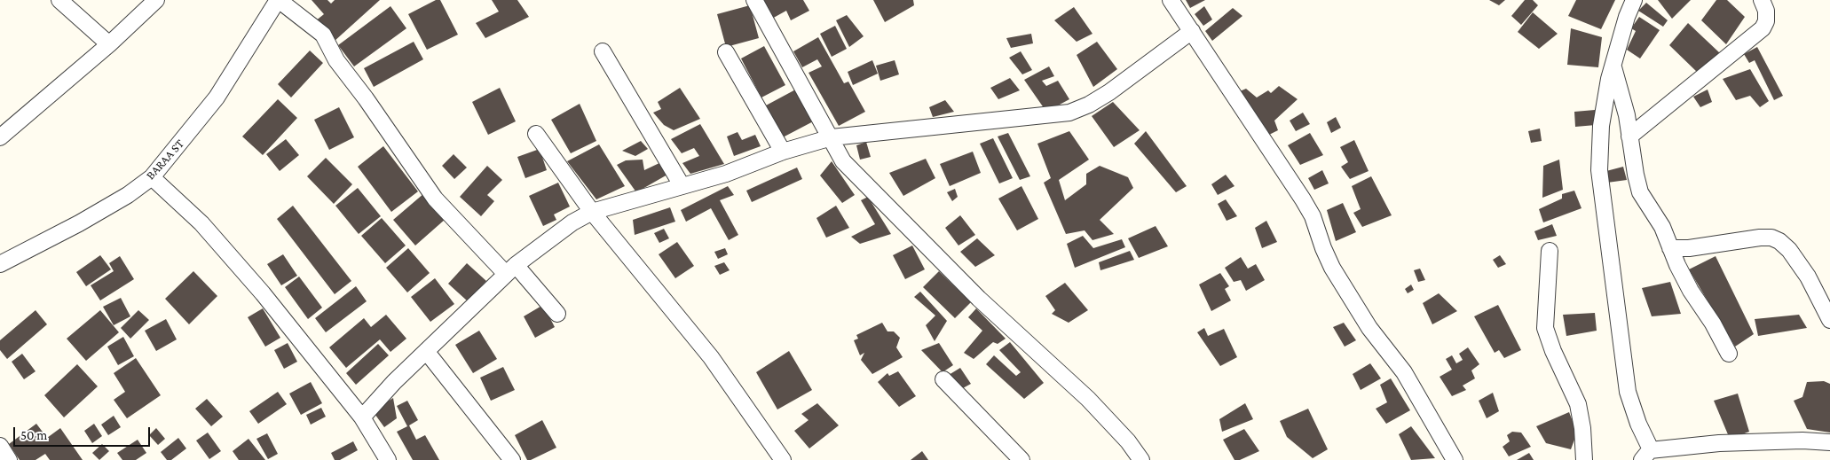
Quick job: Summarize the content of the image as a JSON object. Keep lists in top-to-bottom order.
{
  "streets": {
    "street": ["BARAA ST"]
  },
  "scale_bar": "50 m"
}
